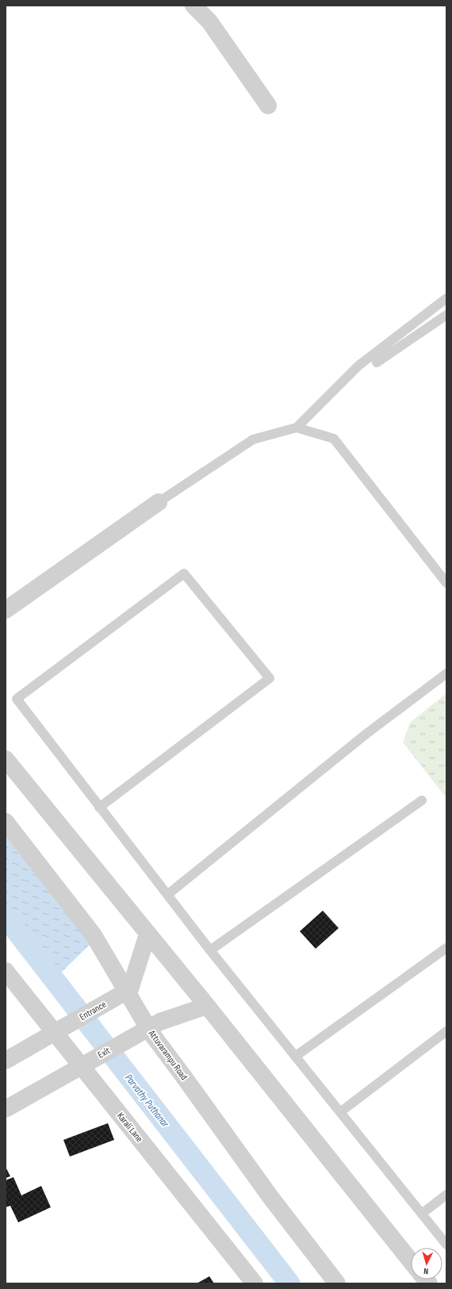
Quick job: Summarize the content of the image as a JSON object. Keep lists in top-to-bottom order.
{
  "streets": {
    "street": [
      "Entrance",
      "Exit",
      "Attuvarampu Road",
      "Karali Lane"
    ]
  },
  "water": ["Parvathy Puthanar"],
  "north": "bottom"
}
